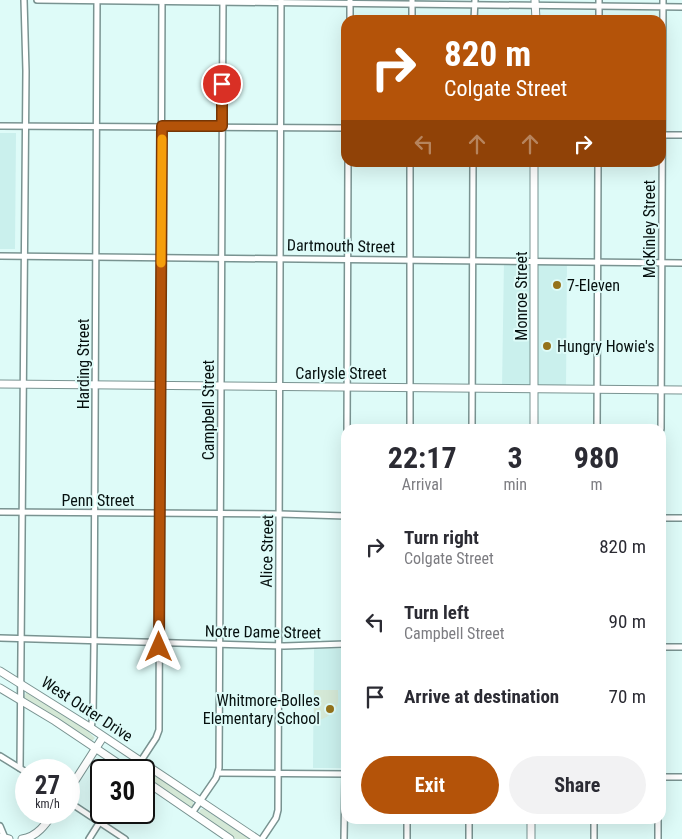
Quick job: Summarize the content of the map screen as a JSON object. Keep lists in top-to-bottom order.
{
  "streets": {
    "street": [
      "McKinley Street",
      "Dartmouth Street",
      "Monroe Street",
      "Harding Street",
      "Carlysle Street",
      "Campbell Street",
      "Penn Street",
      "Alice Street",
      "Notre Dame Street",
      "West Outer Drive"
    ]
  },
  "crossings": [
    ["McKinley Street", "Dartmouth Street"],
    ["McKinley Street", "Carlysle Street"],
    ["Dartmouth Street", "Monroe Street"],
    ["Dartmouth Street", "Harding Street"],
    ["Dartmouth Street", "Campbell Street"],
    ["Dartmouth Street", "Alice Street"],
    ["Monroe Street", "Carlysle Street"],
    ["Harding Street", "Carlysle Street"],
    ["Harding Street", "Penn Street"],
    ["Harding Street", "Notre Dame Street"],
    ["Harding Street", "West Outer Drive"],
    ["Carlysle Street", "Campbell Street"],
    ["Carlysle Street", "Alice Street"],
    ["Campbell Street", "Penn Street"],
    ["Campbell Street", "Notre Dame Street"],
    ["Penn Street", "Alice Street"],
    ["Alice Street", "Notre Dame Street"]
  ],
  "places": ["7-Eleven", "Hungry Howie's", "Whitmore-Bolles Elementary School"],
  "page": {
    "turn": ["820 m", "Colgate Street"],
    "eta": [
      "22:17",
      "Arrival",
      "3",
      "min",
      "980",
      "m"
    ],
    "list": [
      {
        "name": "Turn right",
        "note": "Colgate Street",
        "value": "820 m"
      },
      {
        "name": "Turn left",
        "note": "Campbell Street",
        "value": "90 m"
      },
      {
        "name": "Arrive at destination",
        "value": "70 m"
      }
    ],
    "buttons": ["Exit", "Share"],
    "speed": "27 km/h",
    "limit": "30"
  }
}
